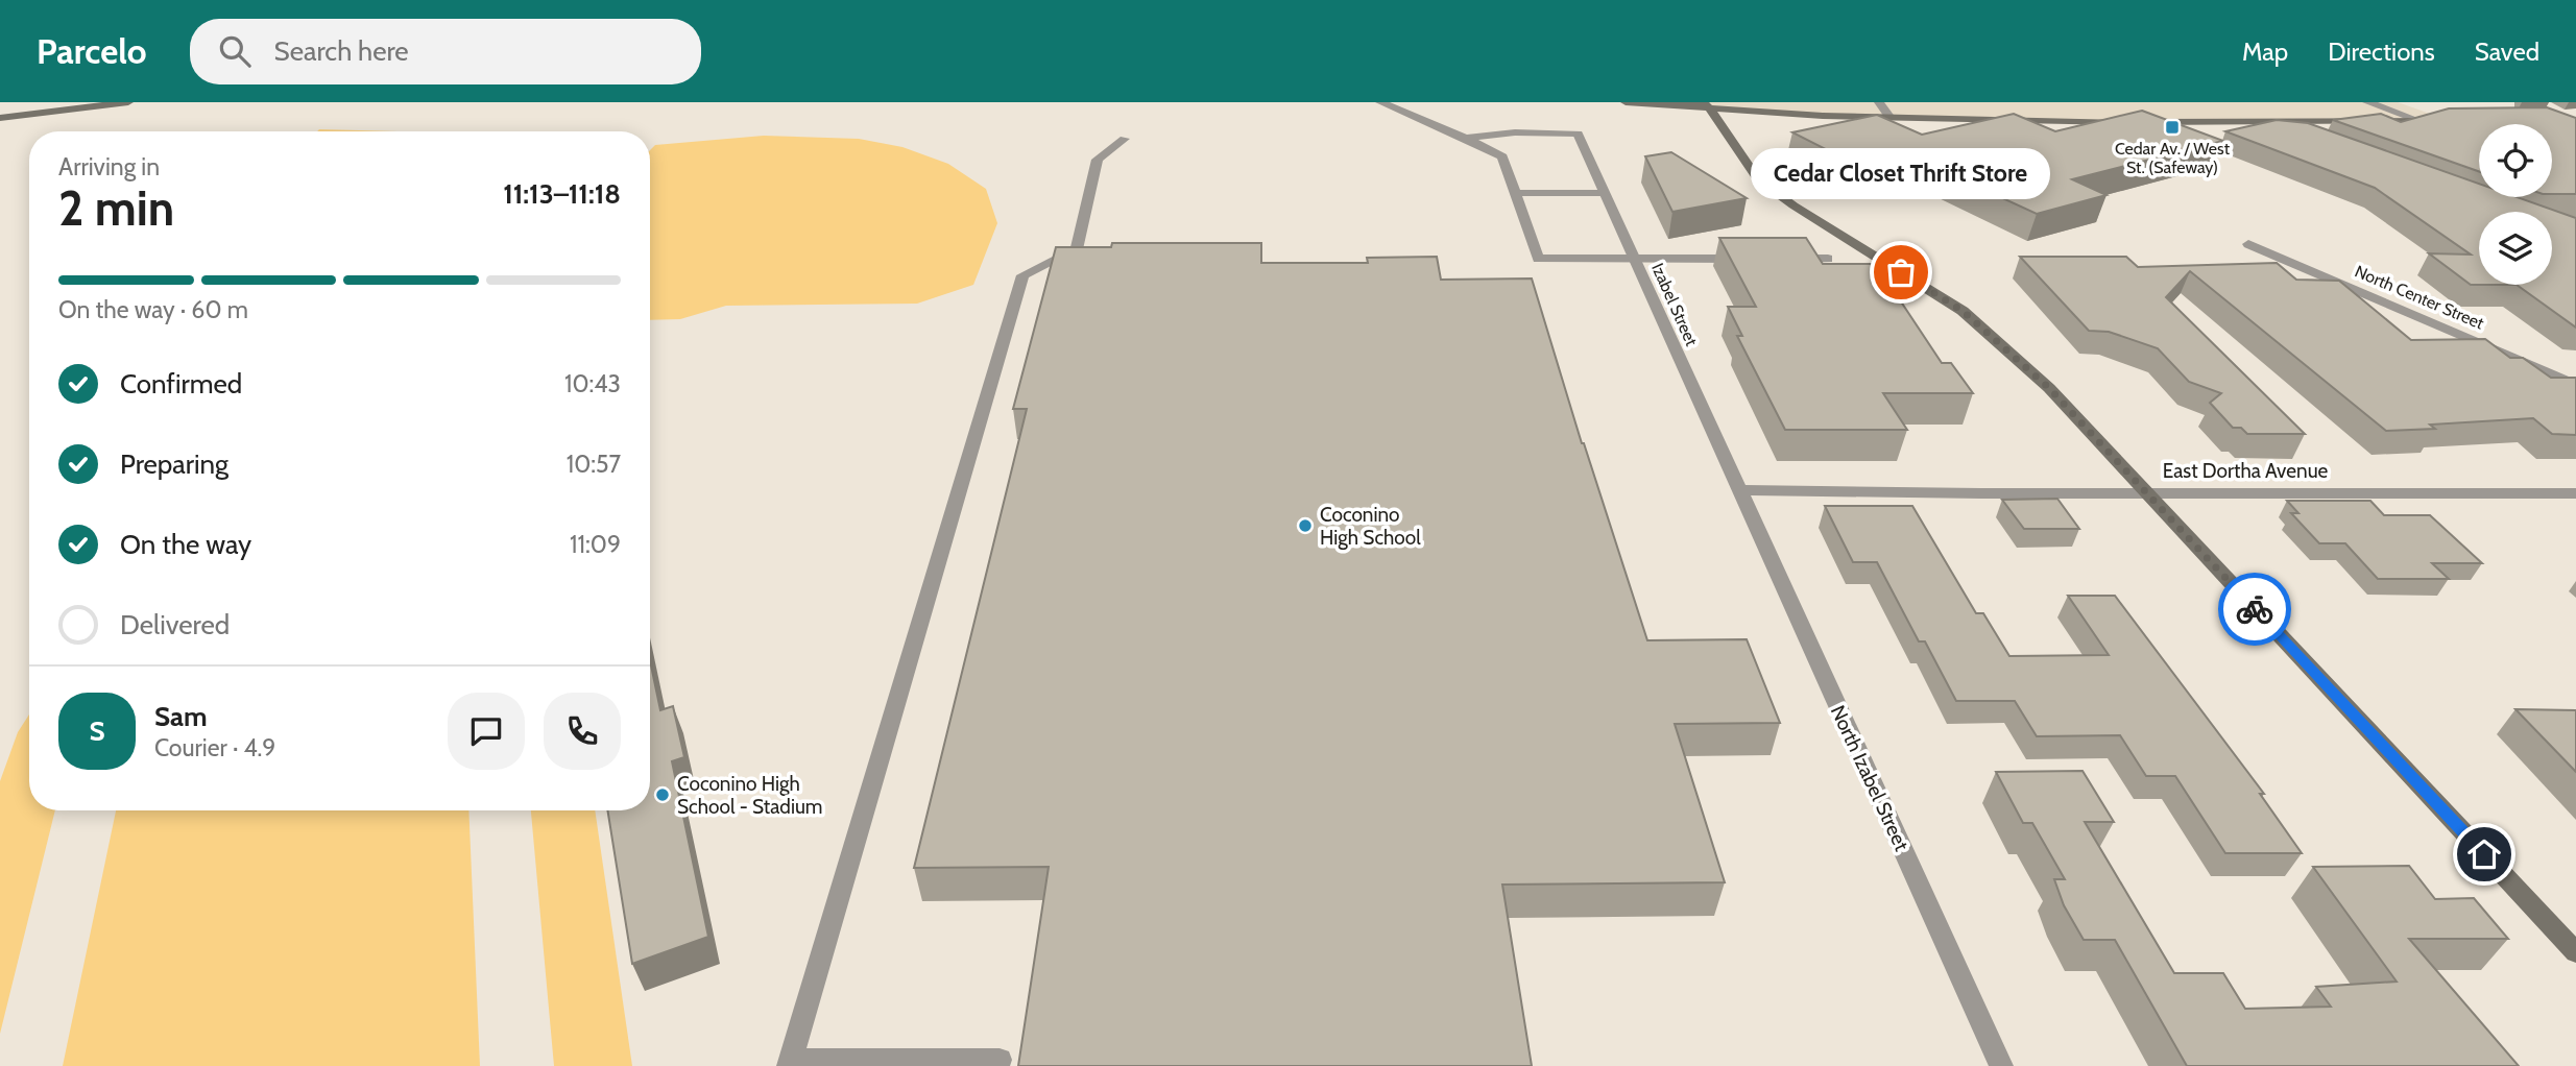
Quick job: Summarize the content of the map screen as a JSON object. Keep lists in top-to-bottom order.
{
  "streets": {
    "street": [
      "North Center Street",
      "Izabel Street",
      "East Dortha Avenue",
      "North Izabel Street"
    ]
  },
  "crossings": [
    ["Izabel Street", "East Dortha Avenue"],
    ["Izabel Street", "North Izabel Street"],
    ["East Dortha Avenue", "North Izabel Street"]
  ],
  "places": {
    "transit": ["Cedar Av. / West St. (Safeway)"],
    "other": ["Cedar Closet Thrift Store", "Coconino High School", "Coconino High School - Stadium"]
  },
  "page": {
    "header": "Parcelo",
    "search": "Search here",
    "nav": ["Map", "Directions", "Saved"],
    "heading": ["2 min", "Arriving in", "11:13–11:18"],
    "panel": ["Sam", "Courier · 4.9"],
    "bubble": "Cedar Closet Thrift Store",
    "bar": "On the way · 60 m",
    "list": [
      ["Confirmed", "10:43"],
      ["Preparing", "10:57"],
      ["On the way", "11:09"],
      "Delivered"
    ],
    "round": "S"
  }
}
